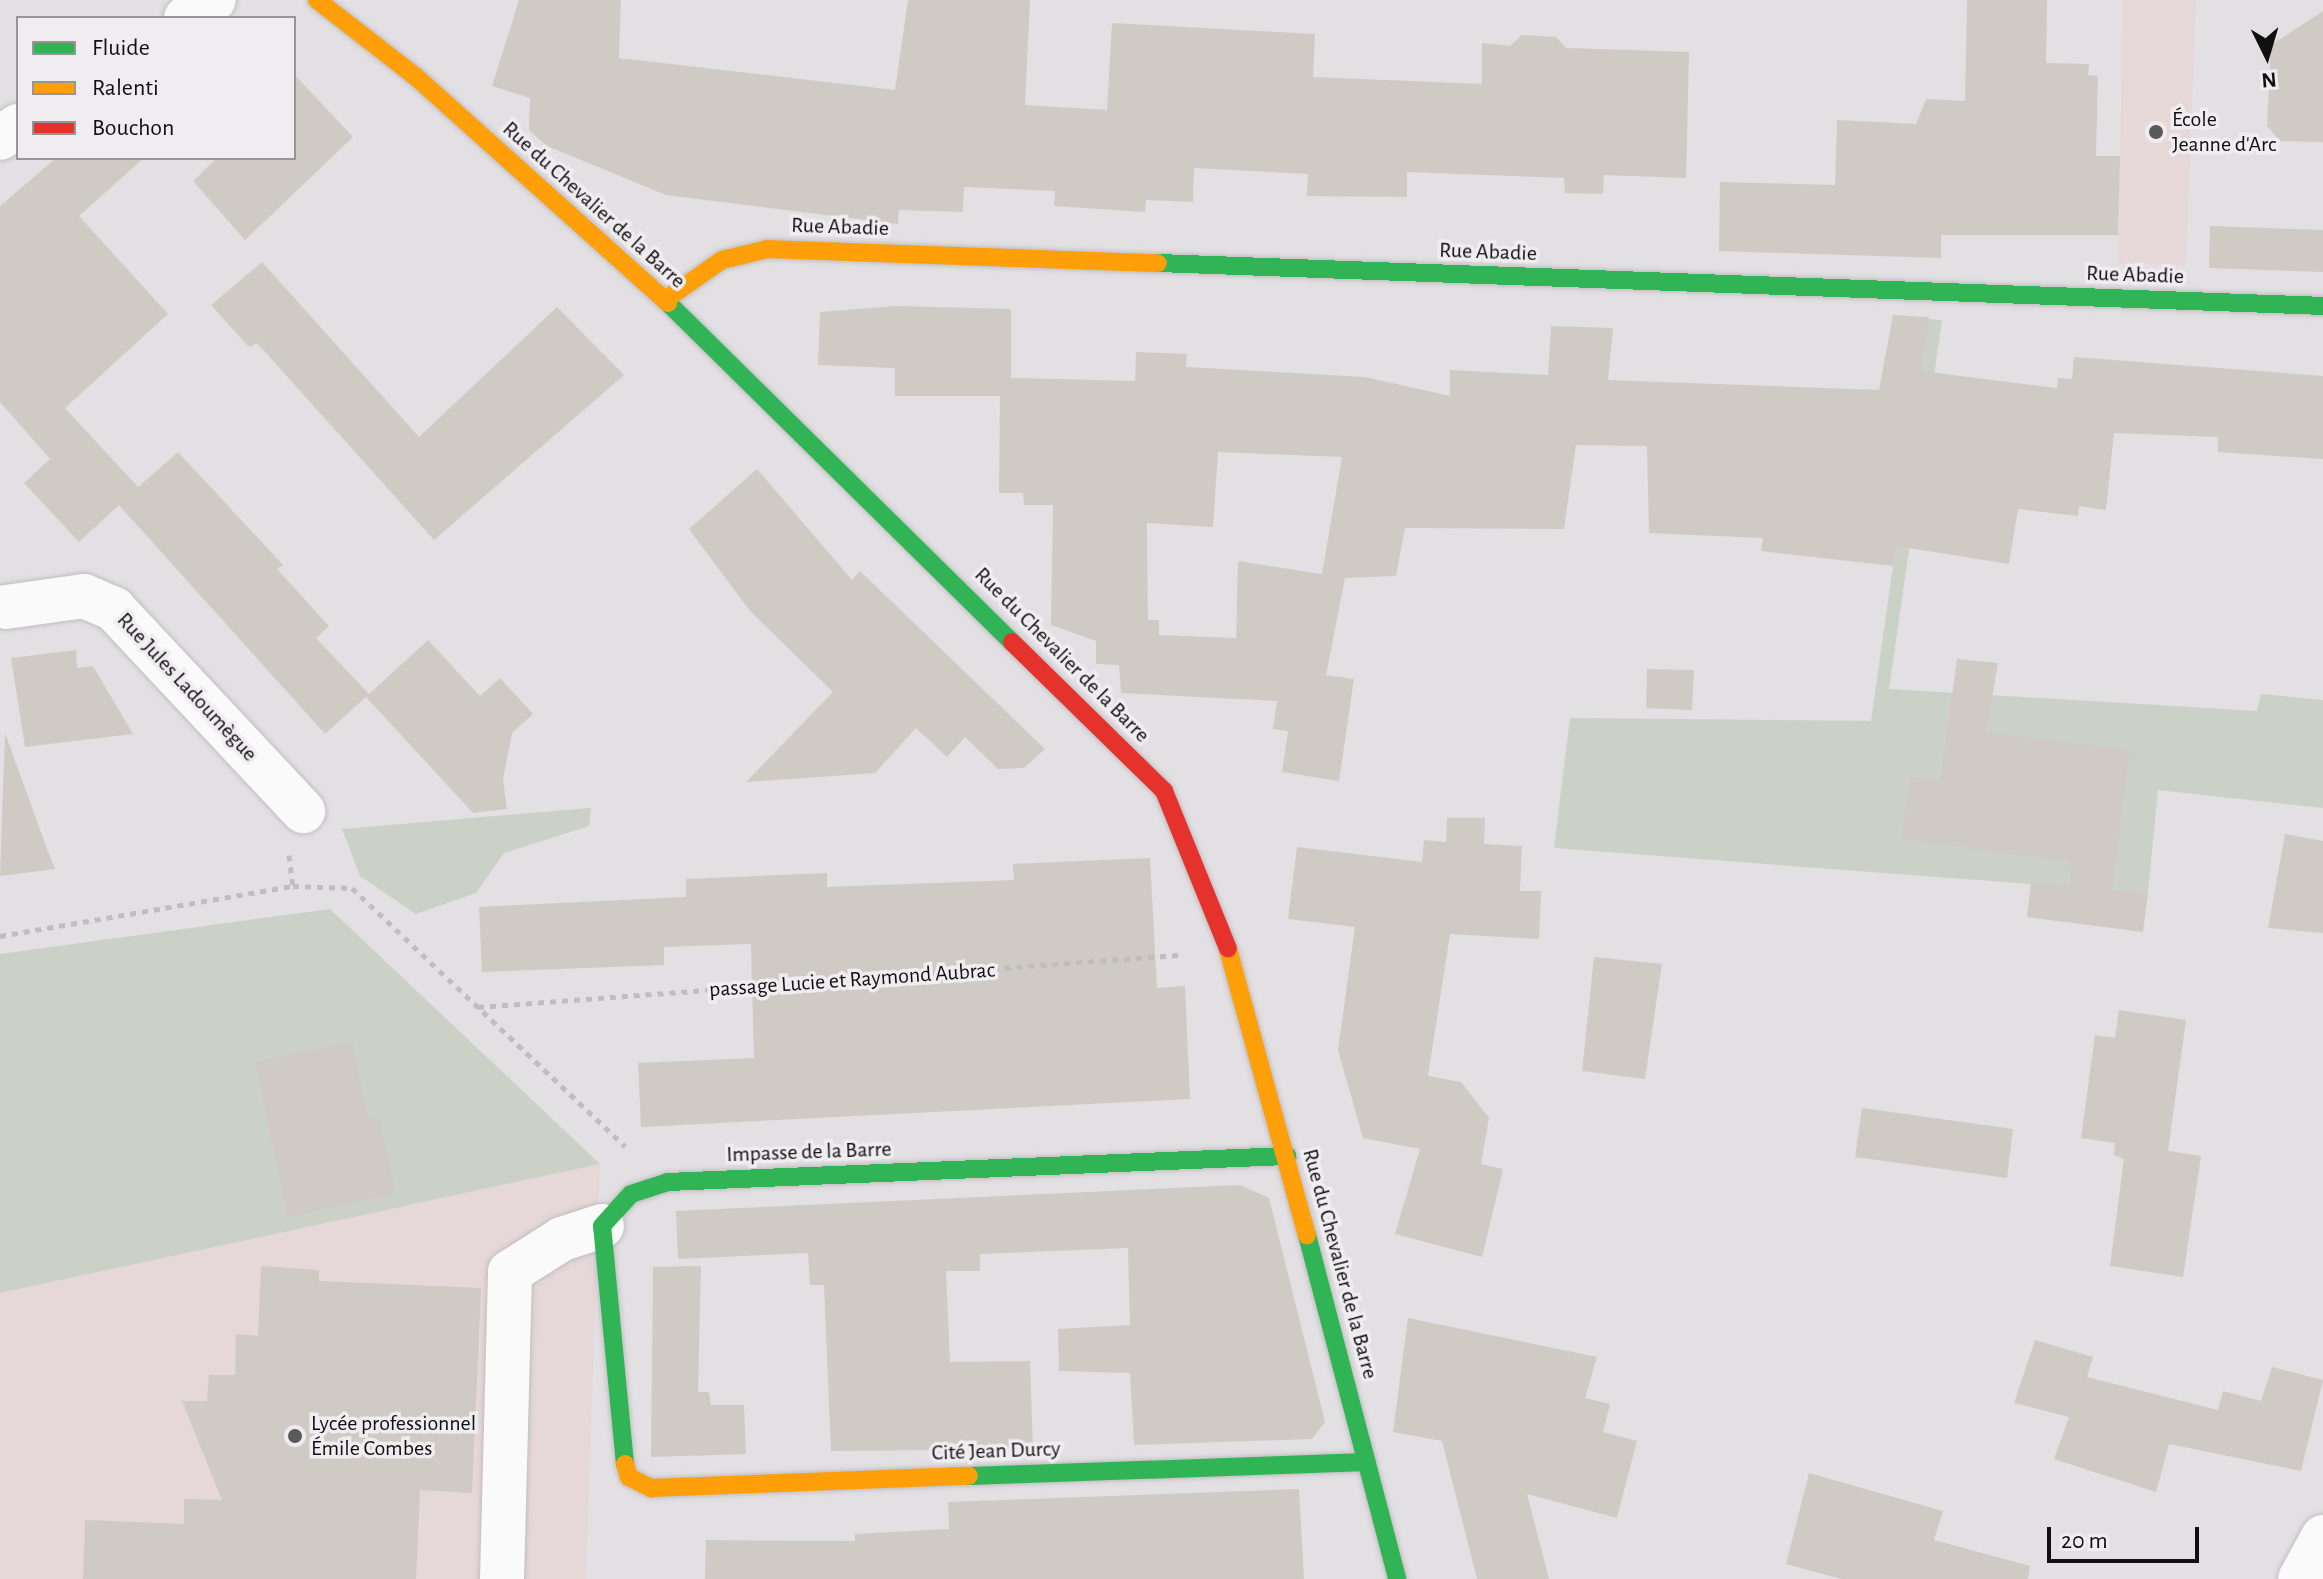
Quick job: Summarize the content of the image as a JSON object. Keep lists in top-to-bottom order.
{
  "streets": {
    "street": [
      "Rue du Chevalier de la Barre",
      "Rue Abadie",
      "Rue Jules Ladoumègue",
      "Impasse de la Barre",
      "Cité Jean Durcy"
    ],
    "path": ["passage Lucie et Raymond Aubrac"]
  },
  "crossings": [
    ["Rue du Chevalier de la Barre", "Rue Abadie"],
    ["Rue du Chevalier de la Barre", "passage Lucie et Raymond Aubrac"],
    ["Rue du Chevalier de la Barre", "Impasse de la Barre"],
    ["Rue du Chevalier de la Barre", "Cité Jean Durcy"],
    ["Impasse de la Barre", "Cité Jean Durcy"]
  ],
  "places": ["École Jeanne d'Arc", "Lycée professionnel Émile Combes"],
  "legend": ["Fluide", "Ralenti", "Bouchon"],
  "scale_bar": "20 m",
  "north": "bottom"
}
